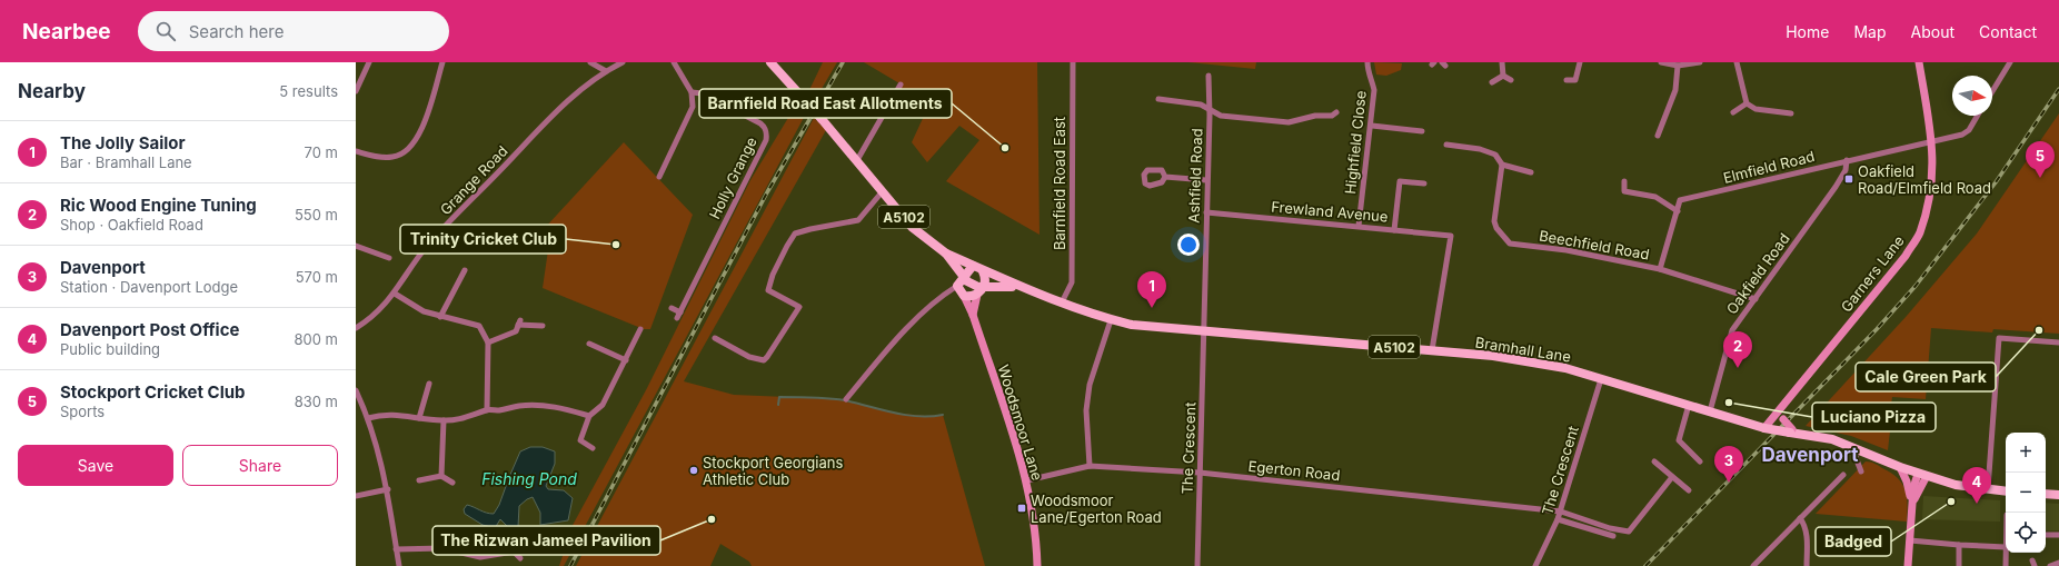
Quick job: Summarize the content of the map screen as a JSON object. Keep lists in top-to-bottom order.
{
  "streets": {
    "main road": ["A5102", "Bramhall Lane"],
    "street": [
      "Highfield Close",
      "Elmfield Road",
      "Ashfield Road",
      "Holly Grange",
      "Grange Road",
      "Barnfield Road East",
      "Frewland Avenue",
      "Beechfield Road",
      "Oakfield Road",
      "Garners Lane",
      "Woodsmoor Lane",
      "The Crescent",
      "Egerton Road"
    ]
  },
  "crossings": [
    ["Highfield Close", "Frewland Avenue"],
    ["Elmfield Road", "Beechfield Road"],
    ["Elmfield Road", "Oakfield Road"],
    ["Elmfield Road", "Garners Lane"],
    ["Ashfield Road", "Frewland Avenue"],
    ["Ashfield Road", "Bramhall Lane"],
    ["Ashfield Road", "The Crescent"],
    ["Barnfield Road East", "Bramhall Lane"],
    ["Frewland Avenue", "Bramhall Lane"],
    ["Beechfield Road", "Oakfield Road"],
    ["Oakfield Road", "Bramhall Lane"],
    ["Garners Lane", "Bramhall Lane"],
    ["Bramhall Lane", "The Crescent"],
    ["Woodsmoor Lane", "Egerton Road"],
    ["The Crescent", "Egerton Road"]
  ],
  "districts": ["Davenport"],
  "water": ["Fishing Pond"],
  "places": {
    "other": [
      "Barnfield Road East Allotments",
      "Trinity Cricket Club",
      "Cale Green Park",
      "Luciano Pizza",
      "Stockport Georgians Athletic Club",
      "Badged",
      "The Rizwan Jameel Pavilion"
    ],
    "transit": ["Oakfield Road/Elmfield Road", "Woodsmoor Lane/Egerton Road"]
  },
  "north": "right",
  "page": {
    "header": "Nearbee",
    "search": "Search here",
    "nav": [
      "Home",
      "Map",
      "About",
      "Contact"
    ],
    "heading": ["Nearby", "5 results"],
    "list": [
      {
        "mark": "1",
        "name": "The Jolly Sailor",
        "note": "Bar · Bramhall Lane",
        "value": "70 m"
      },
      {
        "mark": "2",
        "name": "Ric Wood Engine Tuning",
        "note": "Shop · Oakfield Road",
        "value": "550 m"
      },
      {
        "mark": "3",
        "name": "Davenport",
        "note": "Station · Davenport Lodge",
        "value": "570 m"
      },
      {
        "mark": "4",
        "name": "Davenport Post Office",
        "note": "Public building",
        "value": "800 m"
      },
      {
        "mark": "5",
        "name": "Stockport Cricket Club",
        "note": "Sports",
        "value": "830 m"
      }
    ],
    "pins": [
      "5",
      "1",
      "2",
      "3",
      "4"
    ],
    "buttons": ["Save", "Share"],
    "map_buttons": ["+", "−"]
  }
}
